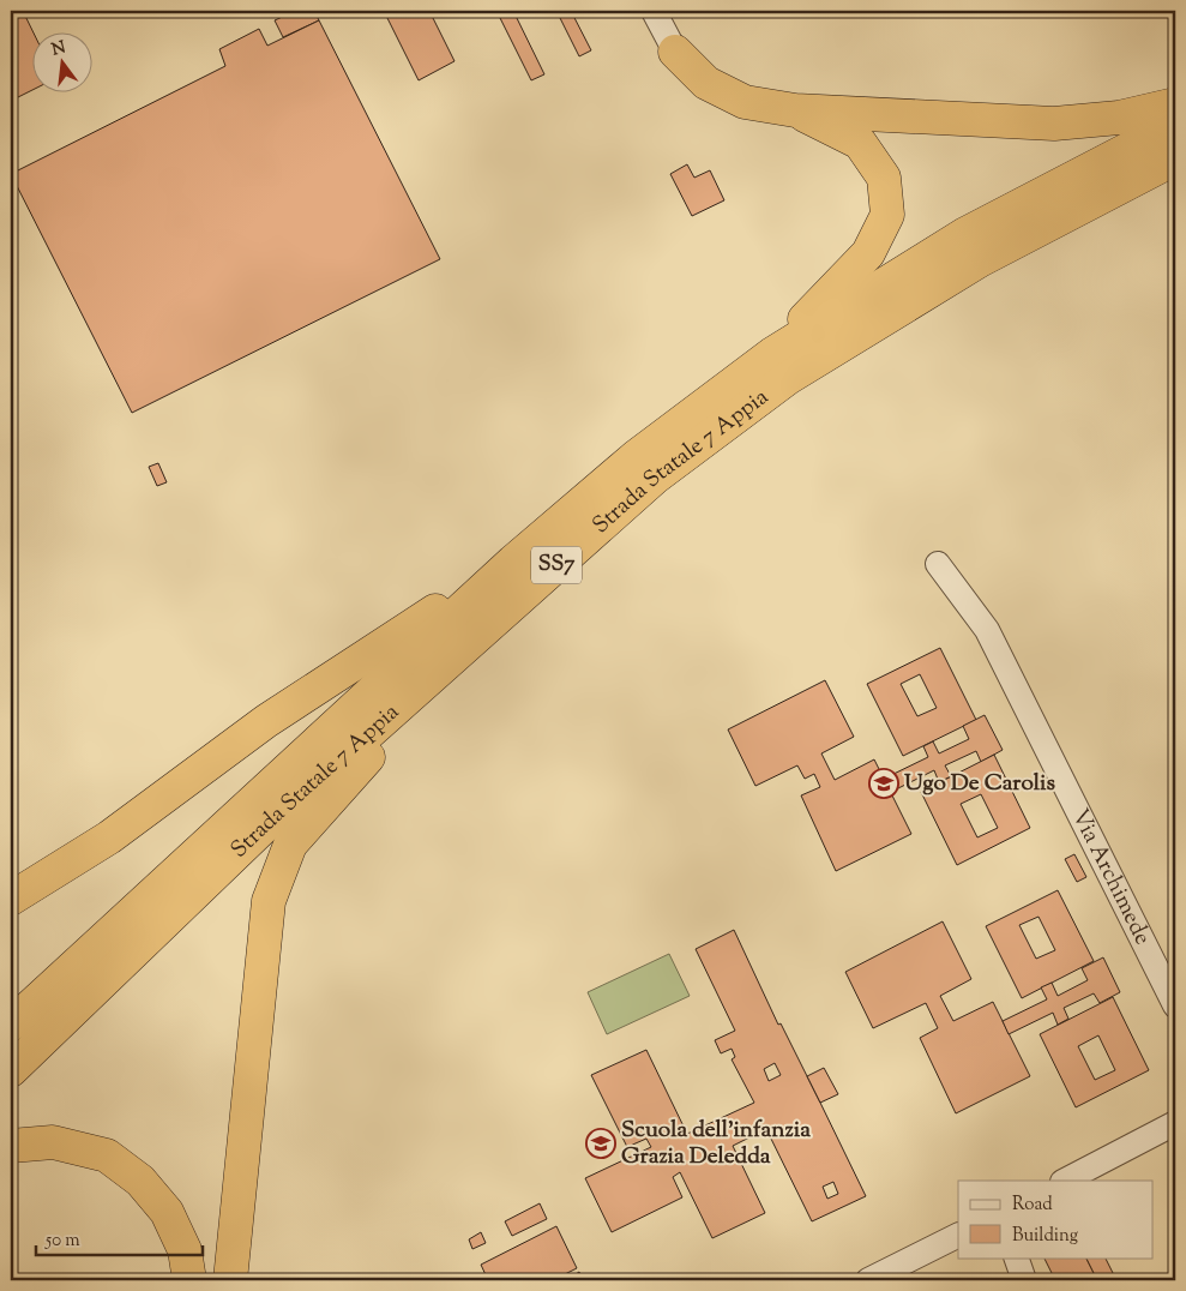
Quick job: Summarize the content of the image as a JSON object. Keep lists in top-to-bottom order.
{
  "streets": {
    "highway": ["Strada Statale 7 Appia", "SS7"],
    "street": ["Via Archimede"]
  },
  "places": {
    "school or university": ["Ugo De Carolis", "Scuola dell'infanzia Grazia Deledda"]
  },
  "legend": ["Road", "Building"],
  "scale_bar": "50 m",
  "north": "top"
}
